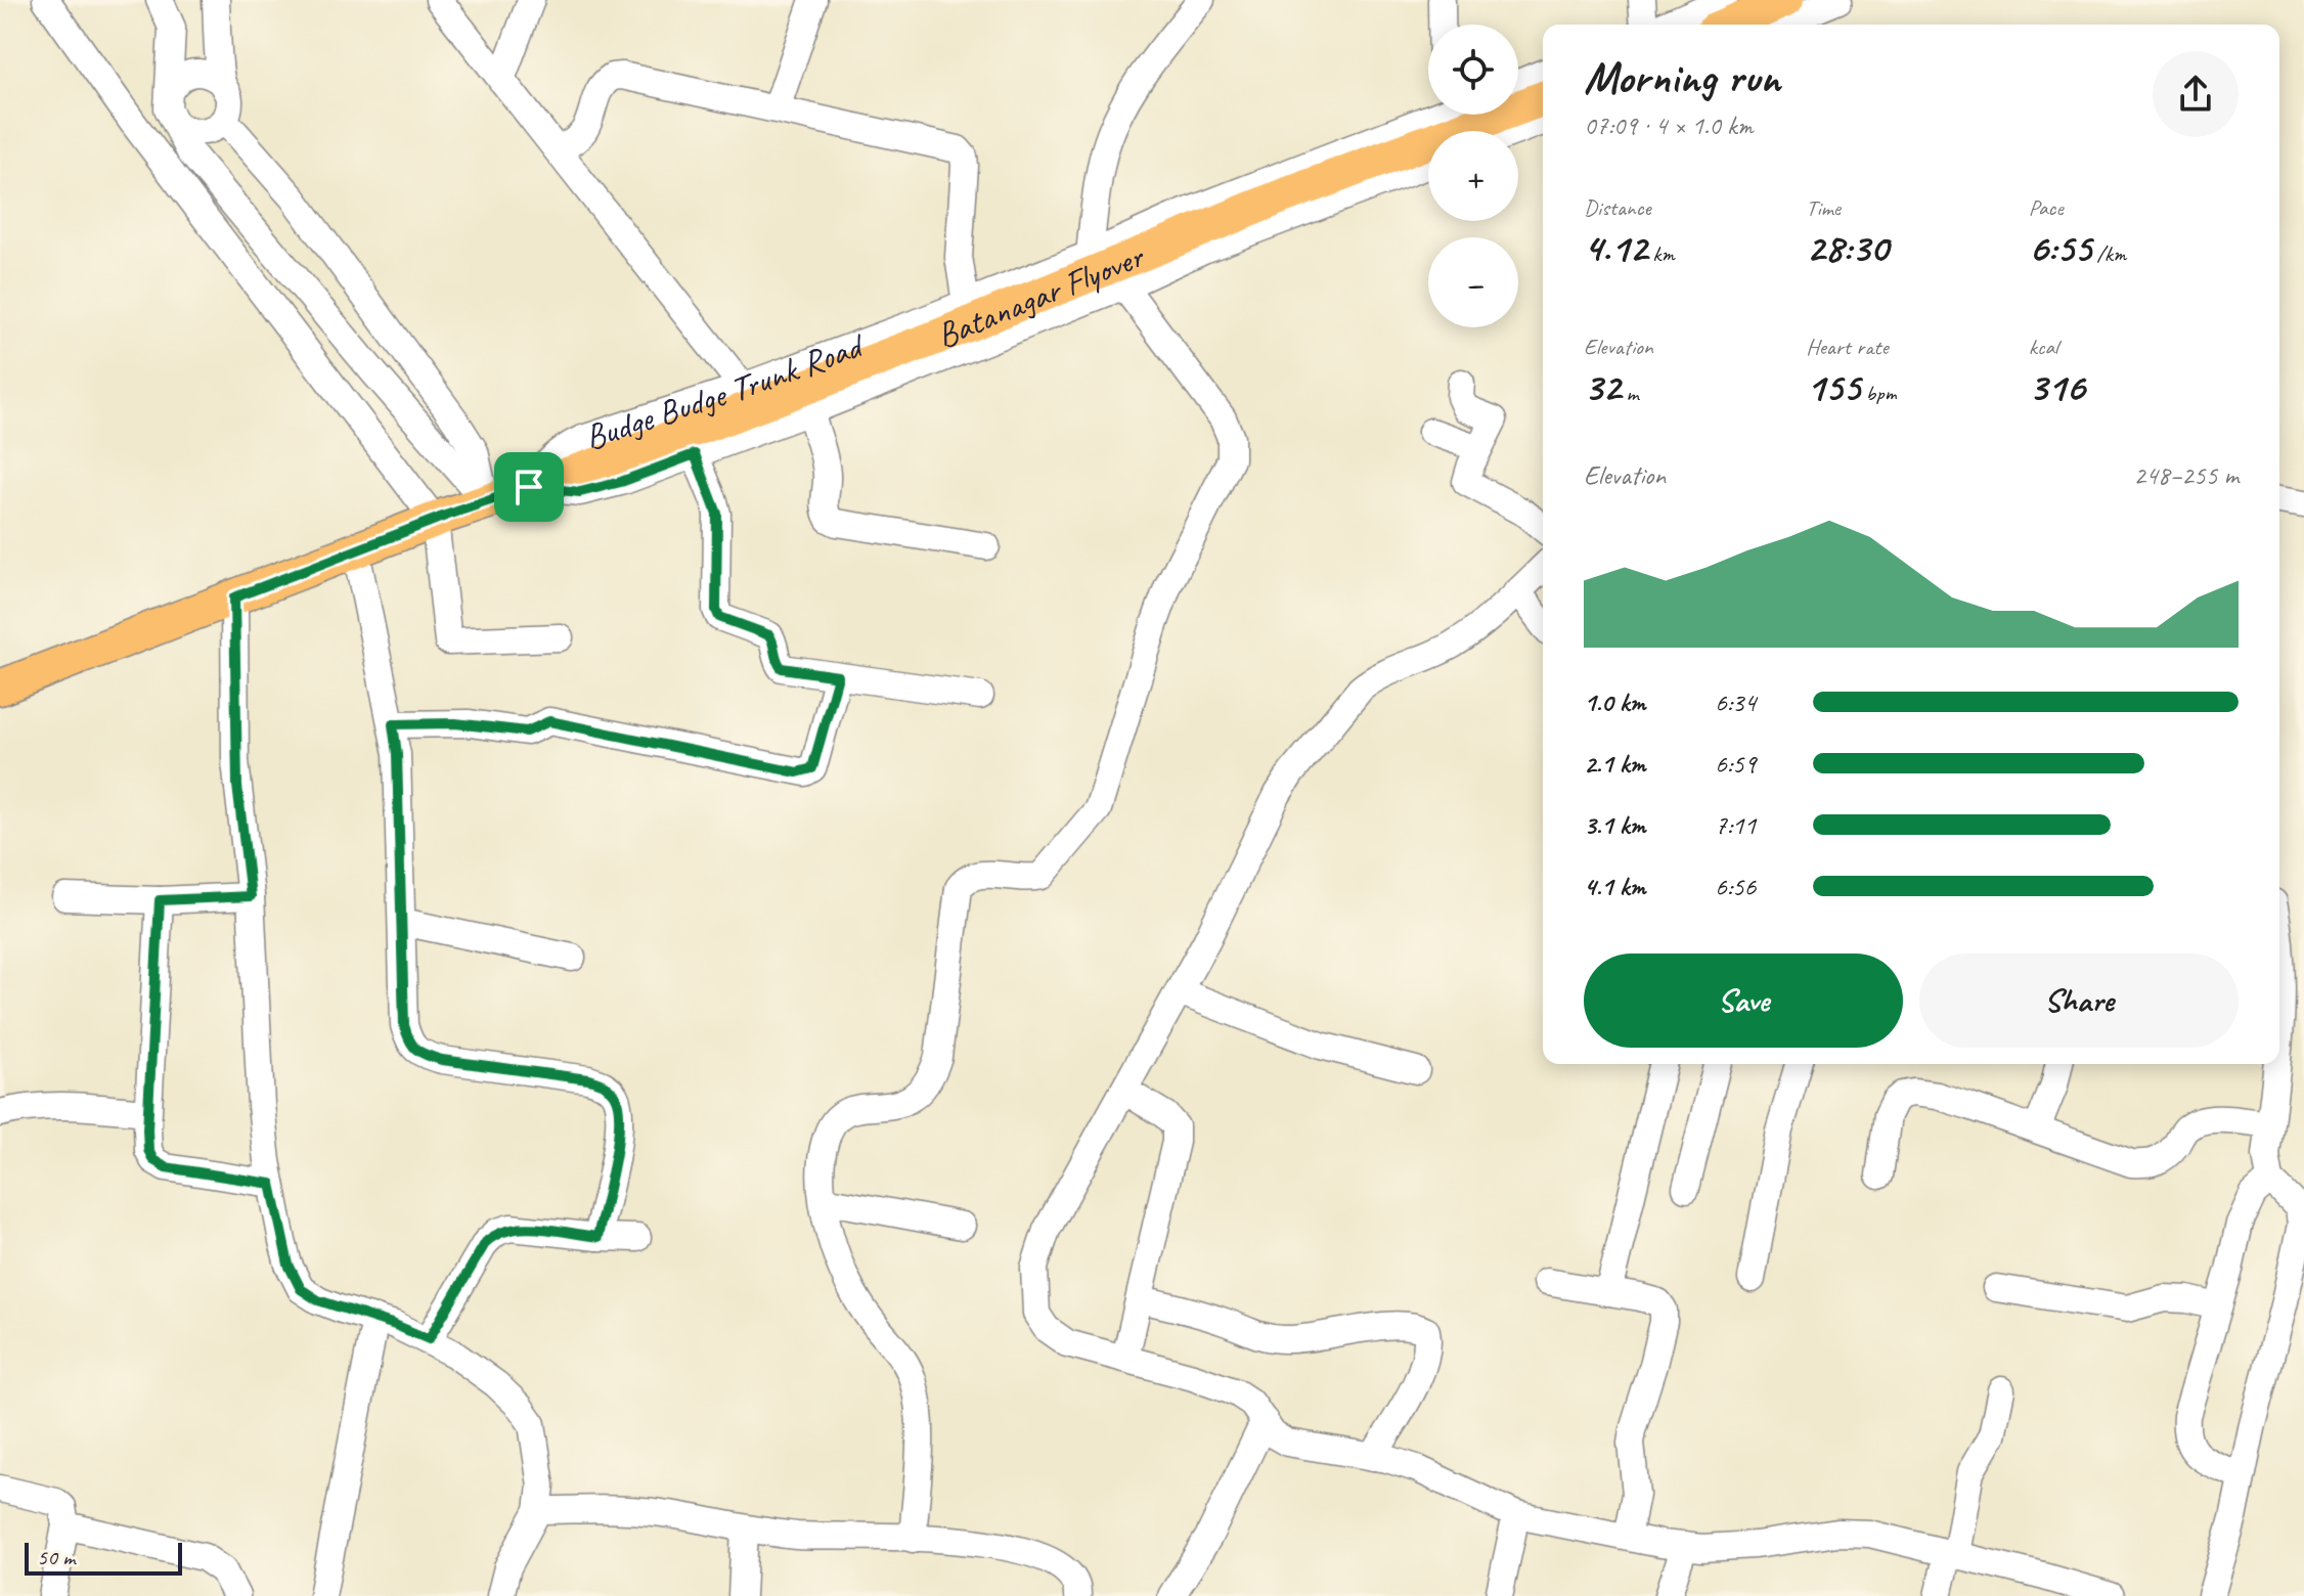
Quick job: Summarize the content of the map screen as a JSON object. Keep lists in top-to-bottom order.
{
  "streets": {
    "main road": ["Batanagar Flyover"],
    "street": ["Budge Budge Trunk Road"]
  },
  "crossings": [
    ["Batanagar Flyover", "Budge Budge Trunk Road"]
  ],
  "scale_bar": "50 m",
  "page": {
    "map_buttons": ["+", "−"],
    "heading": ["Morning run", "07:09 · 4 × 1.0 km"],
    "stats": [
      ["Distance", "4.12 km"],
      ["Time", "28:30"],
      ["Pace", "6:55 /km"],
      ["Elevation", "32 m"],
      ["Heart rate", "155 bpm"],
      ["kcal", "316"]
    ],
    "chart": ["Elevation", "248–255 m"],
    "list": [
      {
        "name": "1.0 km",
        "note": "6:34"
      },
      {
        "name": "2.1 km",
        "note": "6:59"
      },
      {
        "name": "3.1 km",
        "note": "7:11"
      },
      {
        "name": "4.1 km",
        "note": "6:56"
      }
    ],
    "buttons": ["Save", "Share"],
    "scale": "50 m"
  }
}
